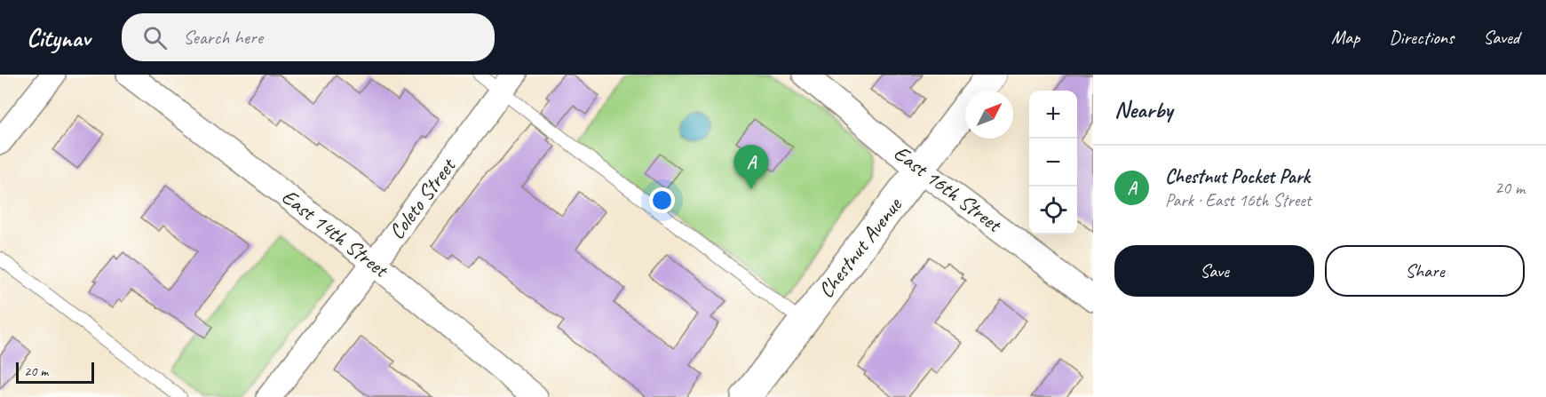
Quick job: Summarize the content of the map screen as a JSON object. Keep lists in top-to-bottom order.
{
  "streets": {
    "main road": ["Chestnut Avenue"],
    "street": ["East 16th Street", "Coleto Street", "East 14th Street"]
  },
  "crossings": [
    ["East 16th Street", "Chestnut Avenue"],
    ["Coleto Street", "East 14th Street"]
  ],
  "scale_bar": "20 m",
  "north": "top right",
  "page": {
    "header": "Citynav",
    "search": "Search here",
    "nav": ["Map", "Directions", "Saved"],
    "heading": "Nearby",
    "map_buttons": ["+", "−"],
    "list": [
      {
        "mark": "A",
        "name": "Chestnut Pocket Park",
        "note": "Park · East 16th Street",
        "value": "20 m"
      }
    ],
    "pins": "A",
    "buttons": ["Save", "Share"],
    "scale": "20 m"
  }
}
